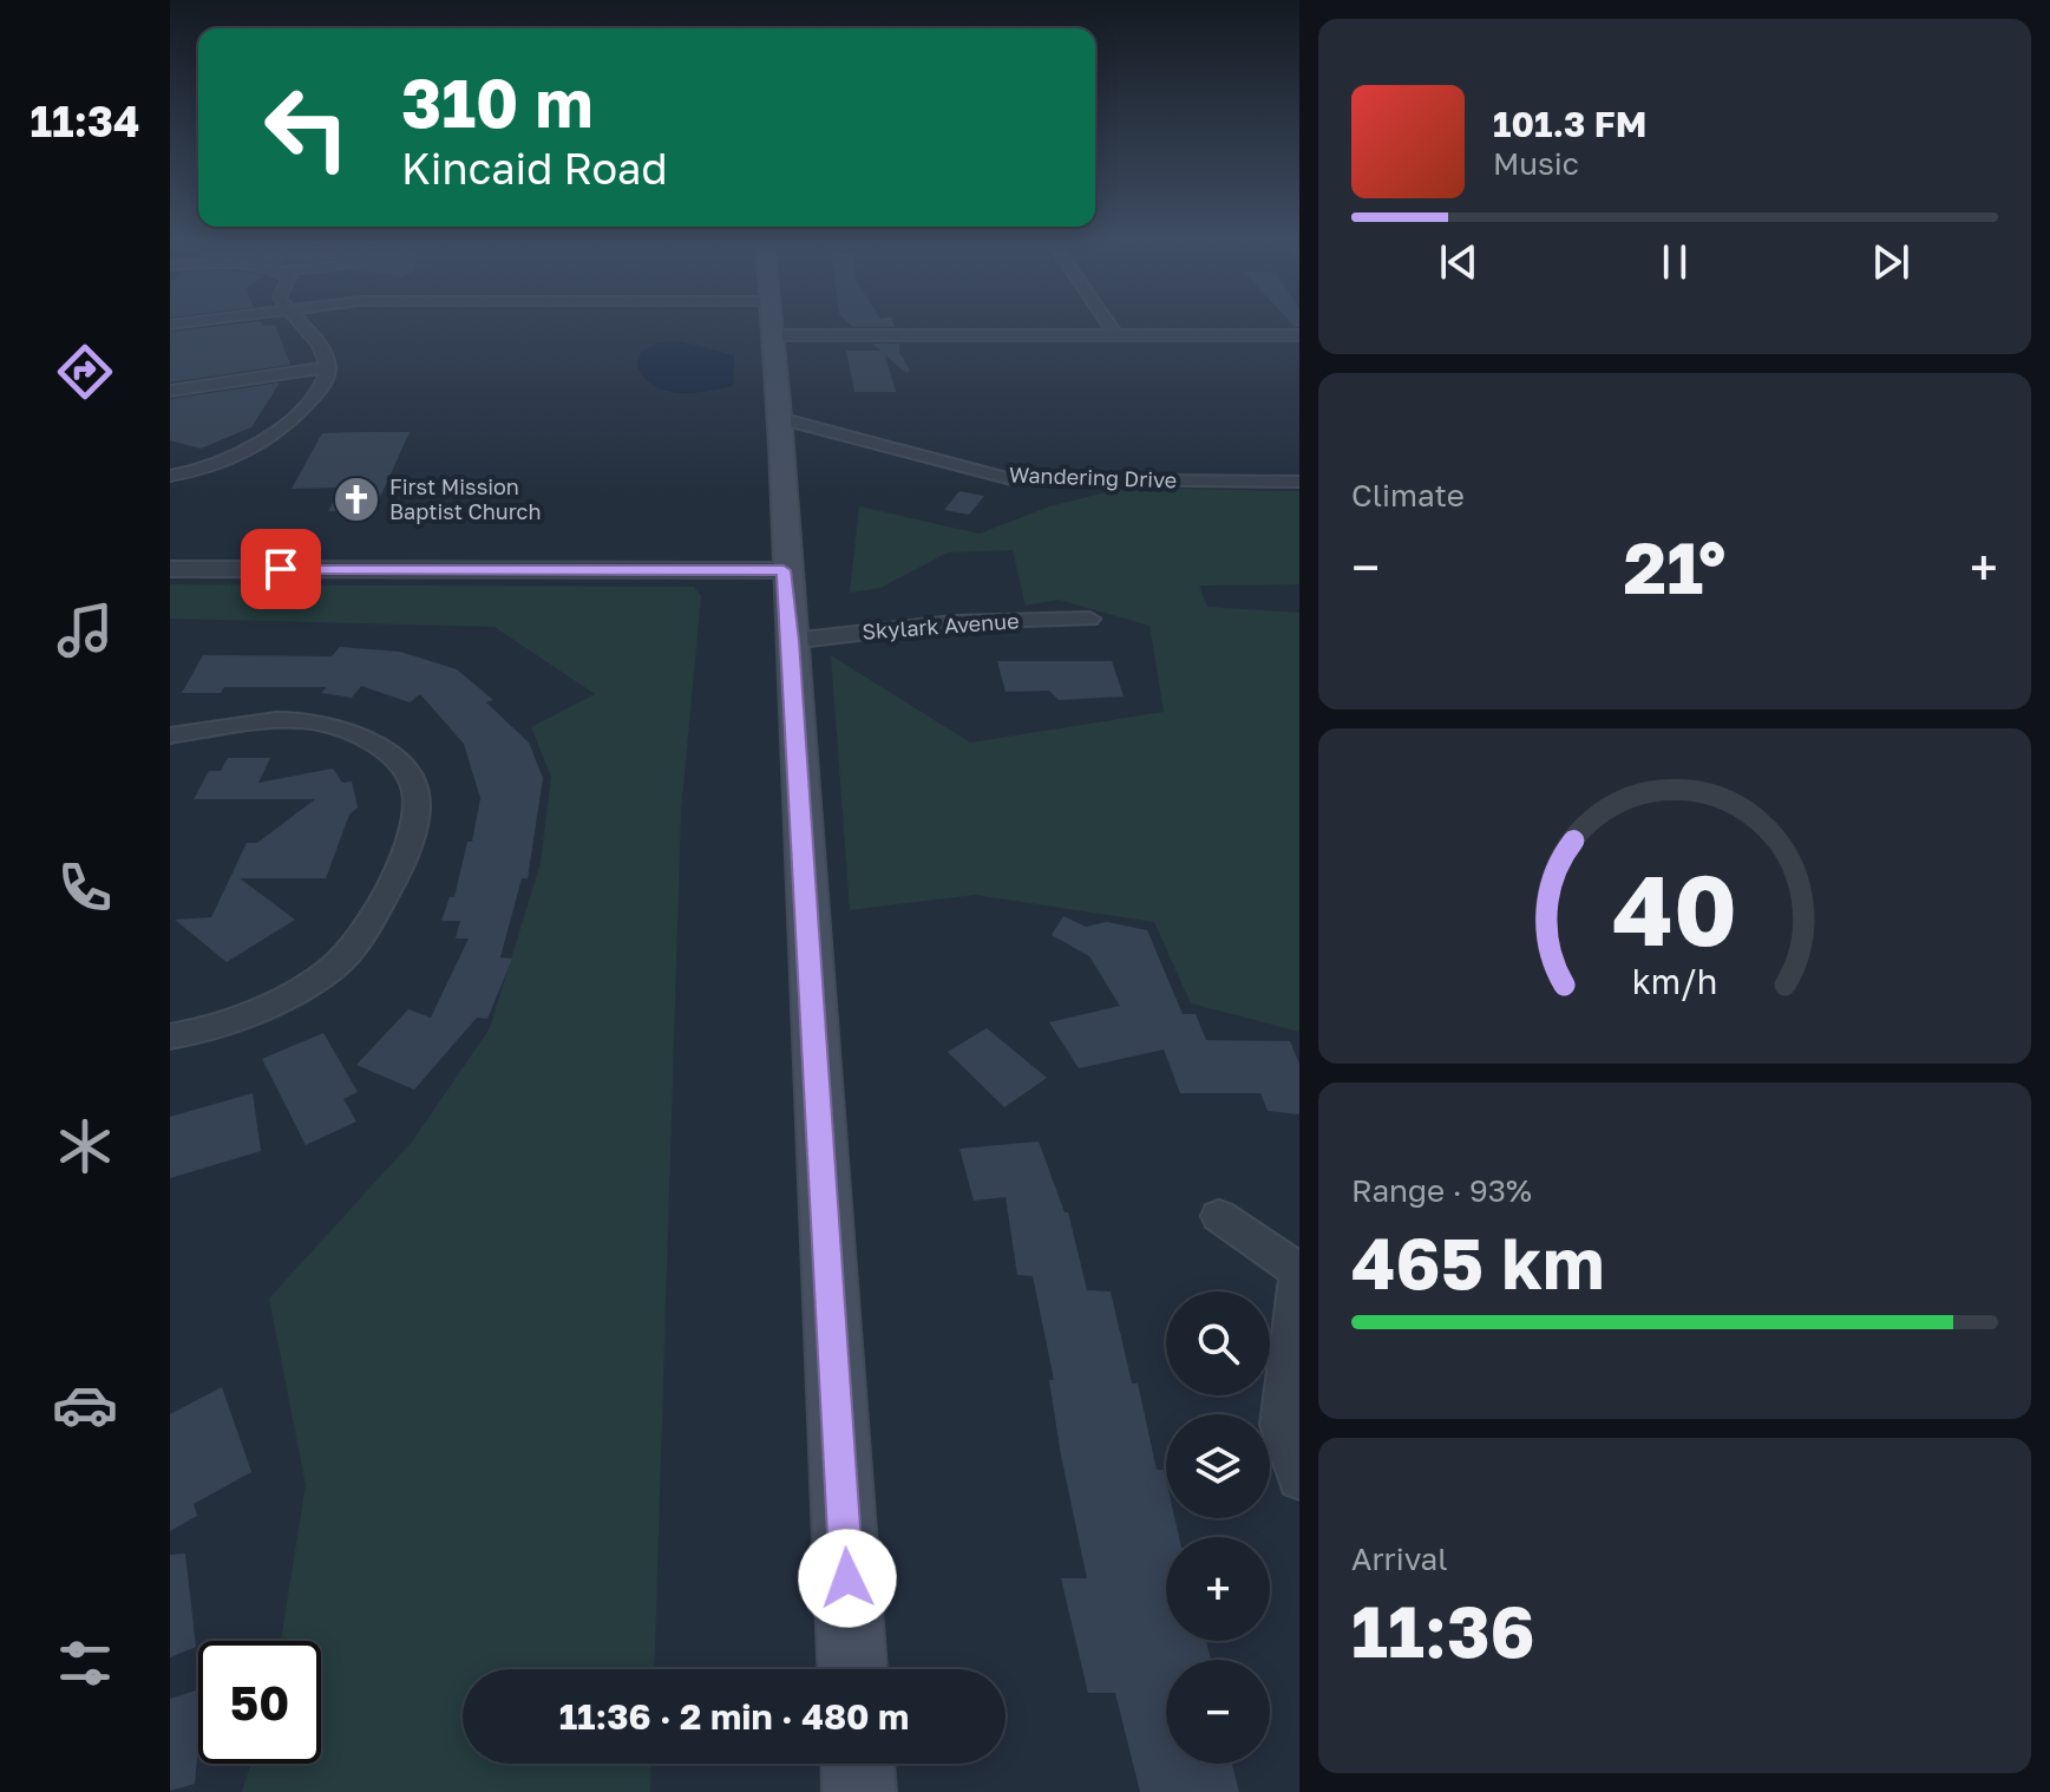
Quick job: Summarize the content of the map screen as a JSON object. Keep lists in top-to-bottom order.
{
  "streets": {
    "street": ["Wandering Drive", "Skylark Avenue"]
  },
  "places": {
    "church": ["First Mission Baptist Church"]
  },
  "page": {
    "tabs": "11:34",
    "turn": ["310 m", "Kincaid Road"],
    "song": ["101.3 FM", "Music"],
    "tile": [
      "Climate",
      ["Range · 93%", "465 km"],
      ["Arrival", "11:36"]
    ],
    "heat": ["−", "21°", "+"],
    "map_buttons": ["+", "−"],
    "limit": "50",
    "trip": "11:36 · 2 min · 480 m",
    "gauge": ["40", "km/h"]
  }
}
